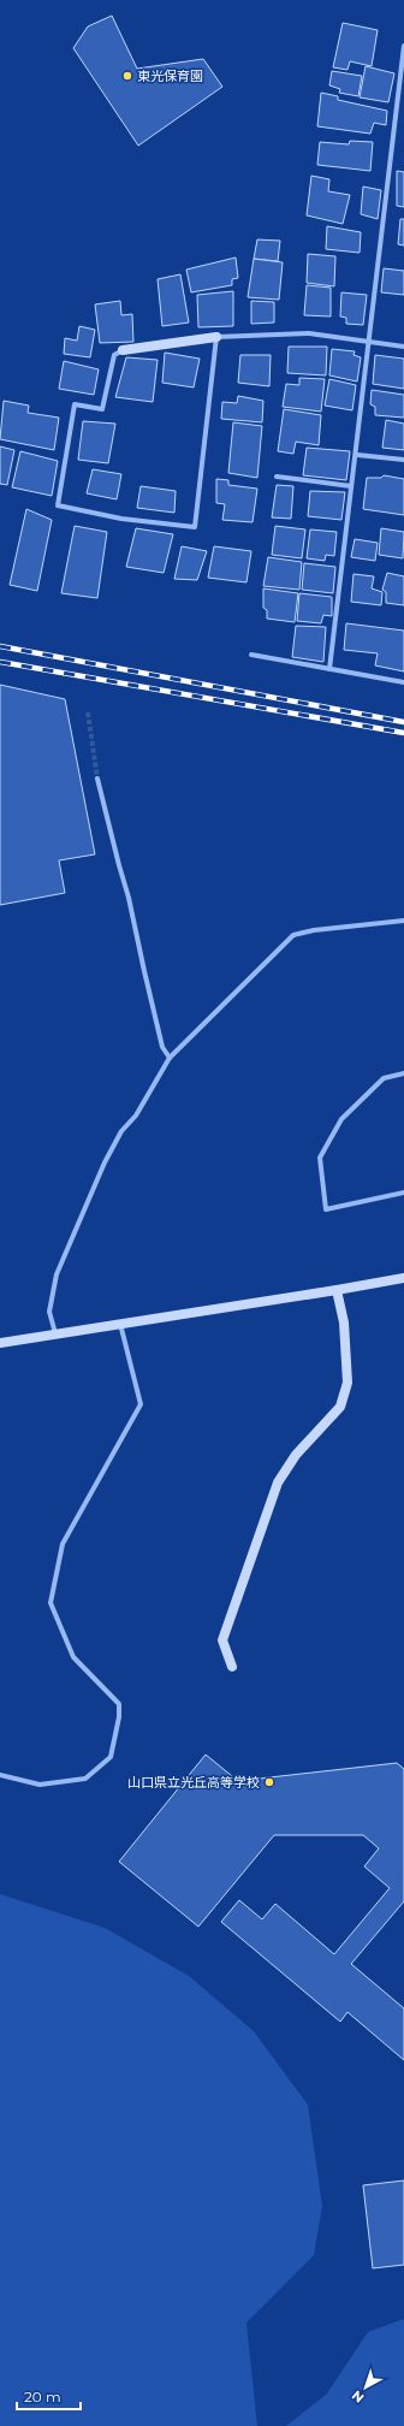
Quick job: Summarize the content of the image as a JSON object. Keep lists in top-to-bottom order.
{
  "places": ["東光保育園", "山口県立光丘高等学校"],
  "scale_bar": "20 m",
  "north": "bottom left"
}
